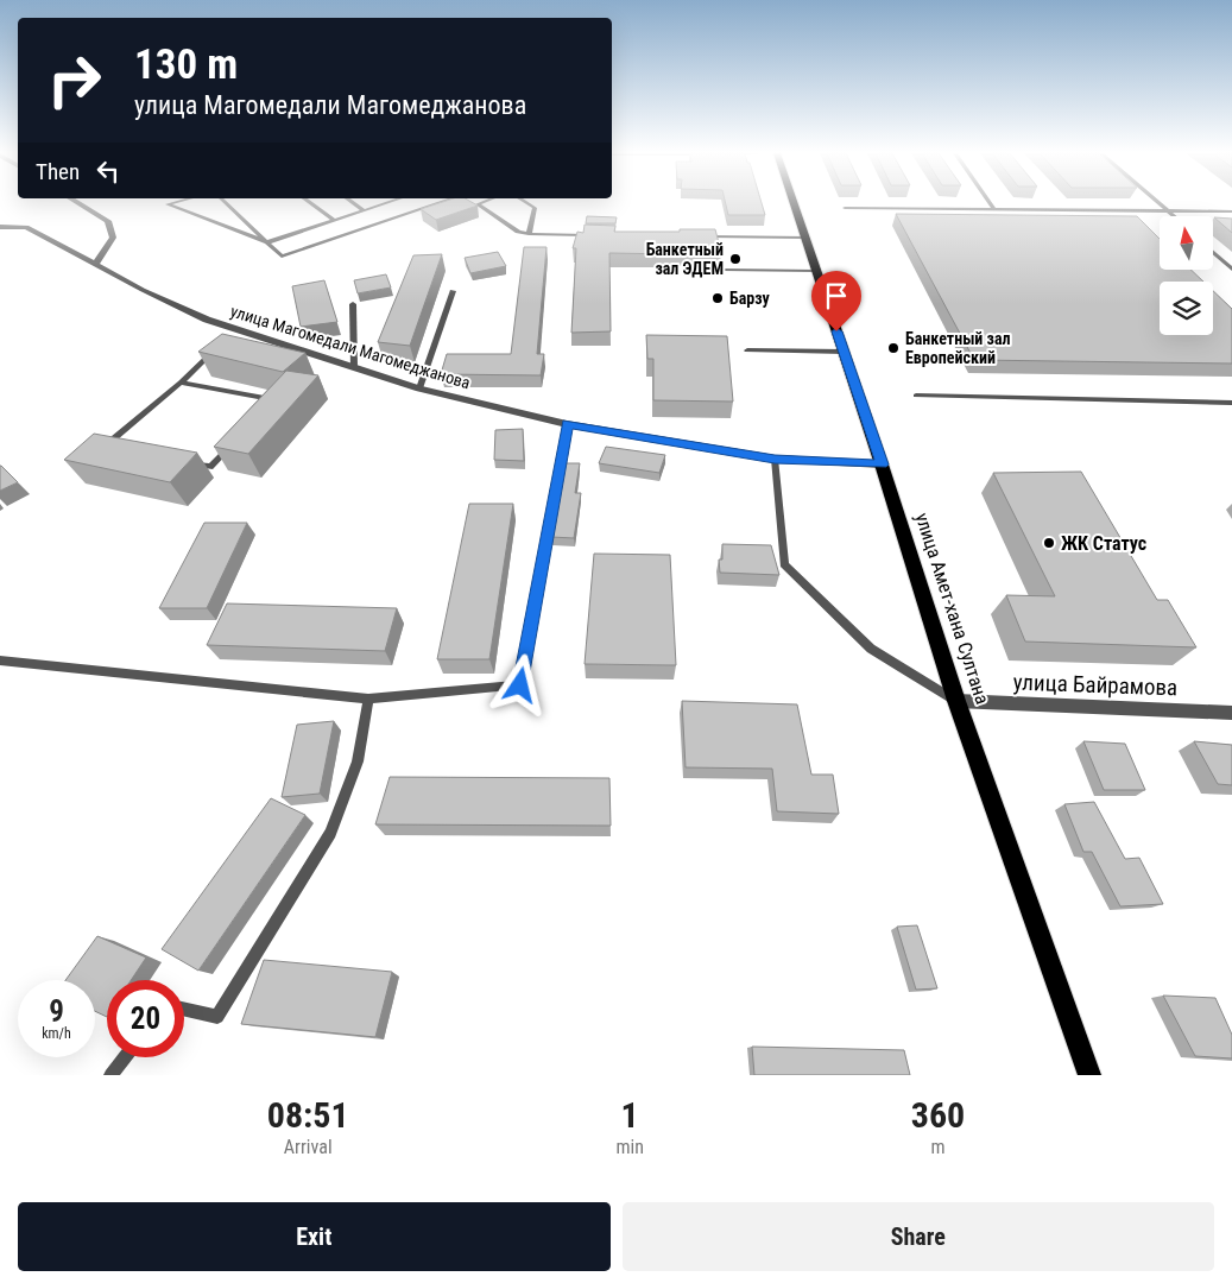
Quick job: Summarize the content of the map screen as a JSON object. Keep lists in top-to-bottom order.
{
  "streets": {
    "main road": ["улица Амет-хана Султана"],
    "street": ["улица Магомедали Магомеджановa", "улица Байрамова"]
  },
  "crossings": [
    ["улица Магомедали Магомеджановa", "улица Амет-хана Султана"],
    ["улица Амет-хана Султана", "улица Байрамова"]
  ],
  "places": [
    "Банкетный зал ЭДЕМ",
    "Барзу",
    "Банкетный зал Европейский",
    "ЖК Статус"
  ],
  "north": "top",
  "page": {
    "turn": ["130 m", "улица Магомедали Магомеджановa"],
    "then": "Then",
    "speed": "9 km/h",
    "limit": "20",
    "eta": [
      "08:51",
      "Arrival",
      "1",
      "min",
      "360",
      "m"
    ],
    "buttons": ["Exit", "Share"]
  }
}
